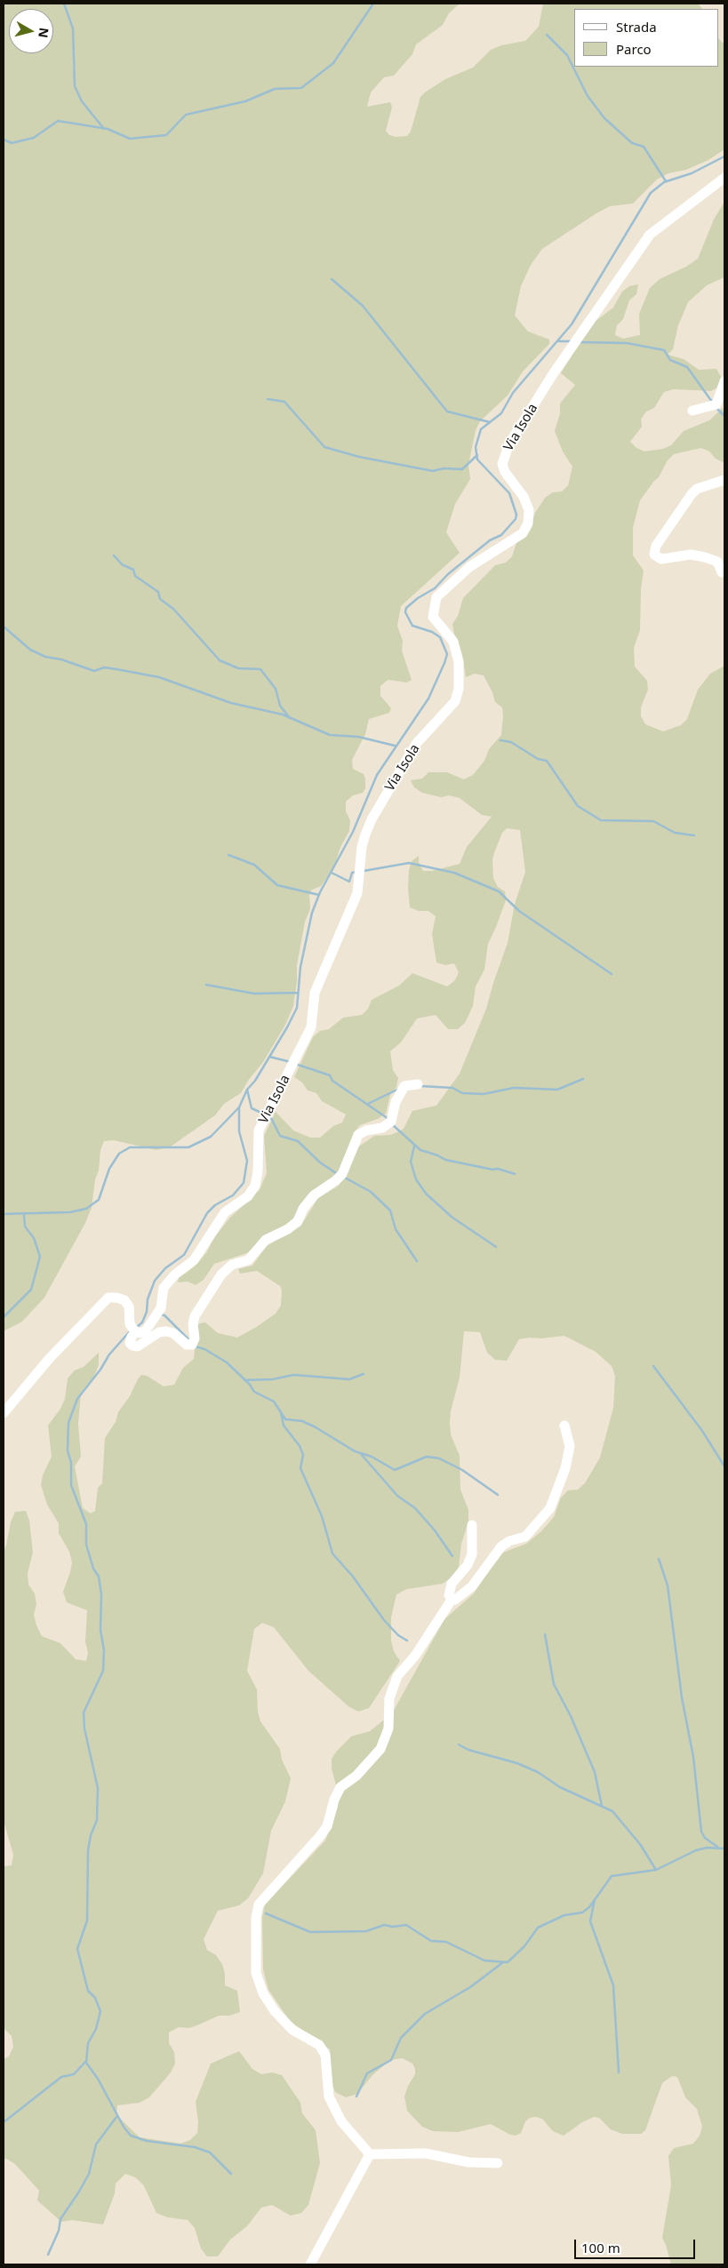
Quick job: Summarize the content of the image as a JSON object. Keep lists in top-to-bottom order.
{
  "streets": {
    "street": ["Via Isola"]
  },
  "legend": ["Strada", "Parco"],
  "scale_bar": "100 m",
  "north": "right"
}
